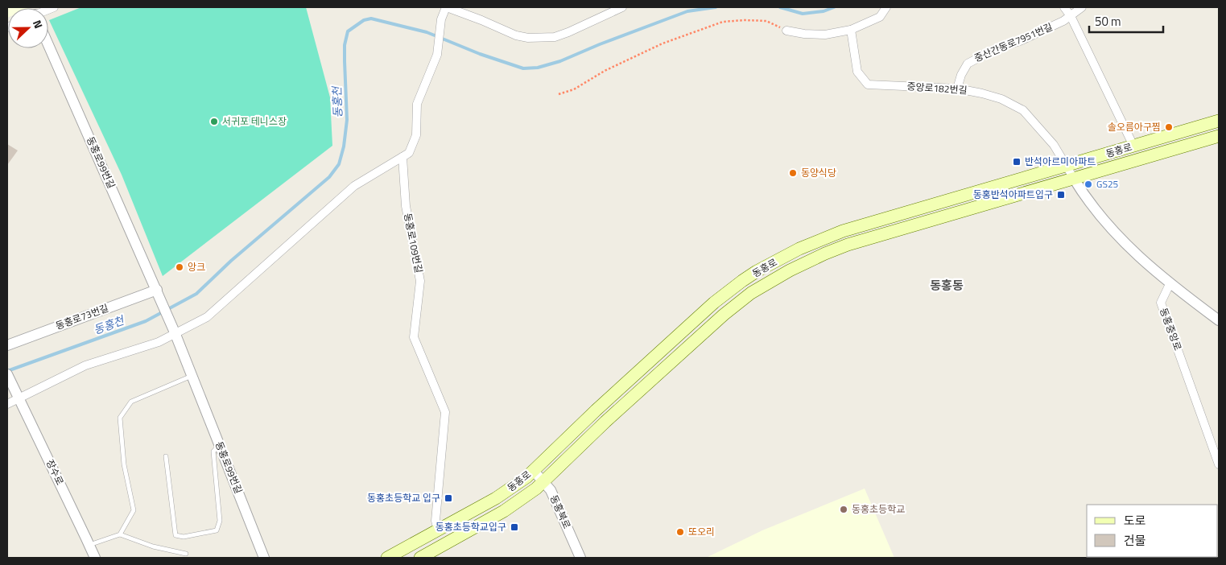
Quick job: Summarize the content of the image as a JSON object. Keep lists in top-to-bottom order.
{
  "streets": {
    "main road": ["동홍로"],
    "street": [
      "중산간동로7951번길",
      "중앙로182번길",
      "동홍로99번길",
      "동홍로109번길",
      "동홍로73번길",
      "동홍중앙로",
      "장수로",
      "동홍북로"
    ]
  },
  "crossings": [
    ["중산간동로7951번길", "중앙로182번길"],
    ["중앙로182번길", "동홍로"],
    ["동홍로", "동홍로109번길"],
    ["동홍로", "동홍북로"],
    ["동홍로99번길", "동홍로73번길"]
  ],
  "districts": ["동홍동"],
  "water": ["동홍천"],
  "places": {
    "other": [
      "서귀포 테니스장",
      "솔오름아구찜",
      "동양식당",
      "GS25",
      "앙크",
      "동홍초등학교",
      "또오리"
    ],
    "transit": [
      "반석아르미아파트",
      "동홍반석아파트입구",
      "동홍초등학교 입구",
      "동홍초등학교입구"
    ]
  },
  "legend": ["도로", "건물"],
  "scale_bar": "50 m",
  "north": "right"
}
